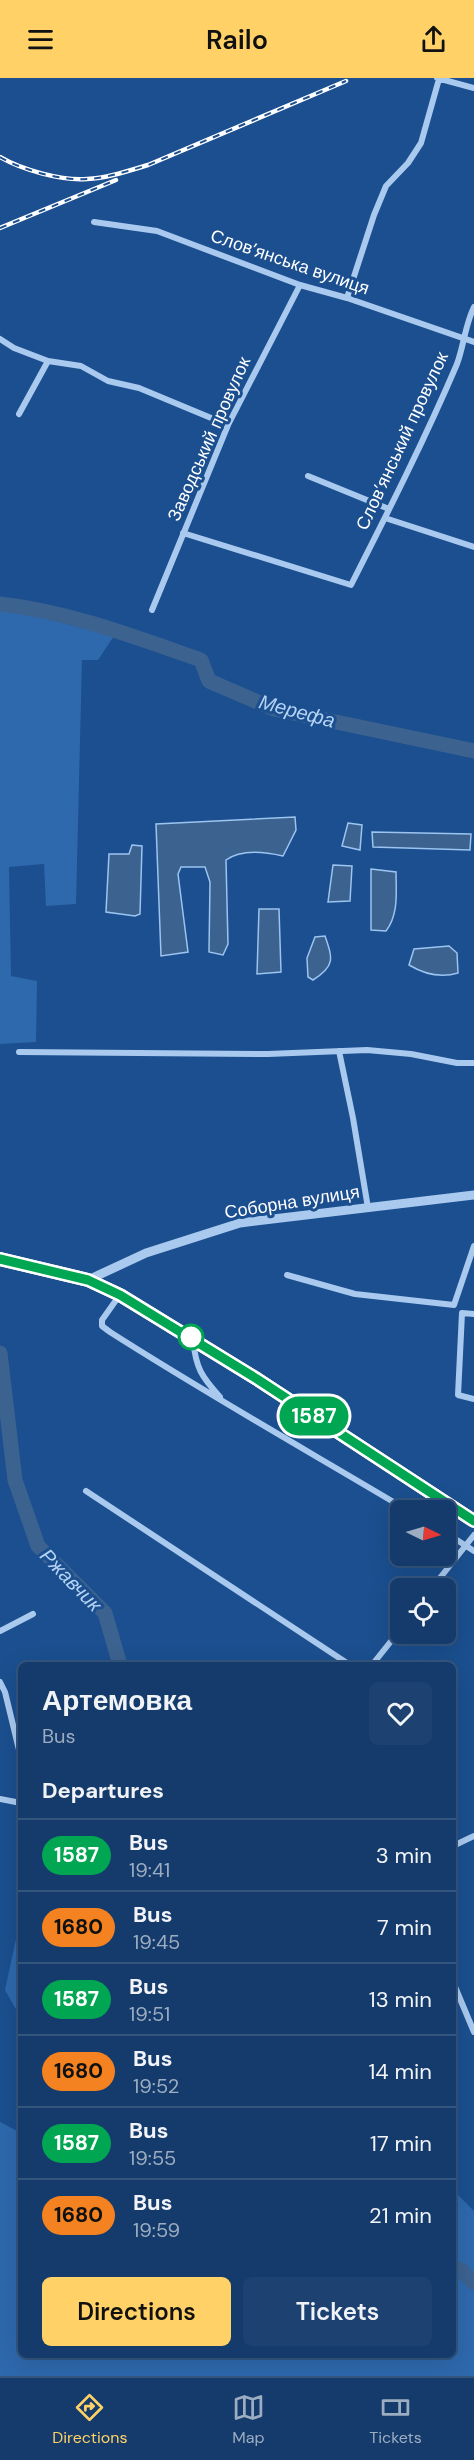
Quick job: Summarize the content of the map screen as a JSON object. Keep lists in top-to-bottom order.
{
  "streets": {
    "street": [
      "Слов’янська вулиця",
      "Заводський провулок",
      "Слов’янський провулок",
      "Соборна вулиця"
    ]
  },
  "crossings": [
    ["Слов’янська вулиця", "Заводський провулок"],
    ["Слов’янська вулиця", "Слов’янський провулок"],
    ["Заводський провулок", "Слов’янський провулок"]
  ],
  "water": ["Мерефа", "Ржавчик"],
  "lines": ["bus line 1587"],
  "north": "right",
  "page": {
    "header": "Railo",
    "on_map": "1587",
    "heading": [
      ["Артемовка", "Bus"],
      "Departures"
    ],
    "list": [
      {
        "mark": "1587",
        "name": "Bus",
        "note": "19:41",
        "value": "3 min"
      },
      {
        "mark": "1680",
        "name": "Bus",
        "note": "19:45",
        "value": "7 min"
      },
      {
        "mark": "1587",
        "name": "Bus",
        "note": "19:51",
        "value": "13 min"
      },
      {
        "mark": "1680",
        "name": "Bus",
        "note": "19:52",
        "value": "14 min"
      },
      {
        "mark": "1587",
        "name": "Bus",
        "note": "19:55",
        "value": "17 min"
      },
      {
        "mark": "1680",
        "name": "Bus",
        "note": "19:59",
        "value": "21 min"
      }
    ],
    "buttons": ["Directions", "Tickets"],
    "tabs": ["Directions", "Map", "Tickets"]
  }
}
